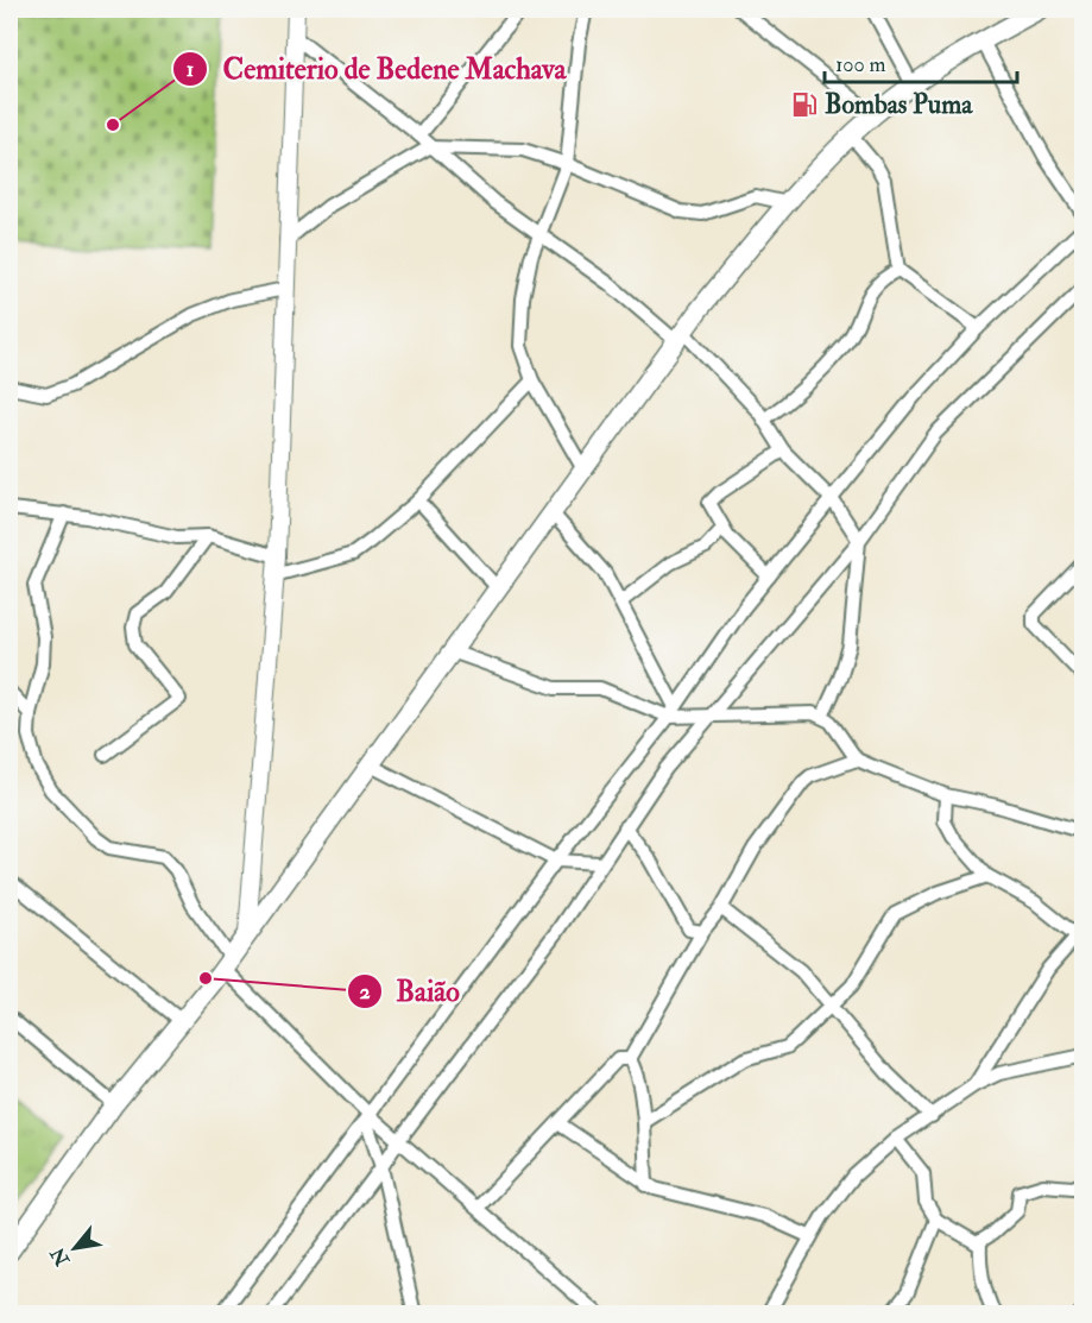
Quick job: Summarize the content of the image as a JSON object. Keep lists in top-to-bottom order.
{
  "places": {
    "fuel station": ["Bombas Puma"],
    "other": ["Cemiterio de Bedene Machava", "Baião"]
  },
  "scale_bar": "100 m",
  "north": "bottom left"
}
